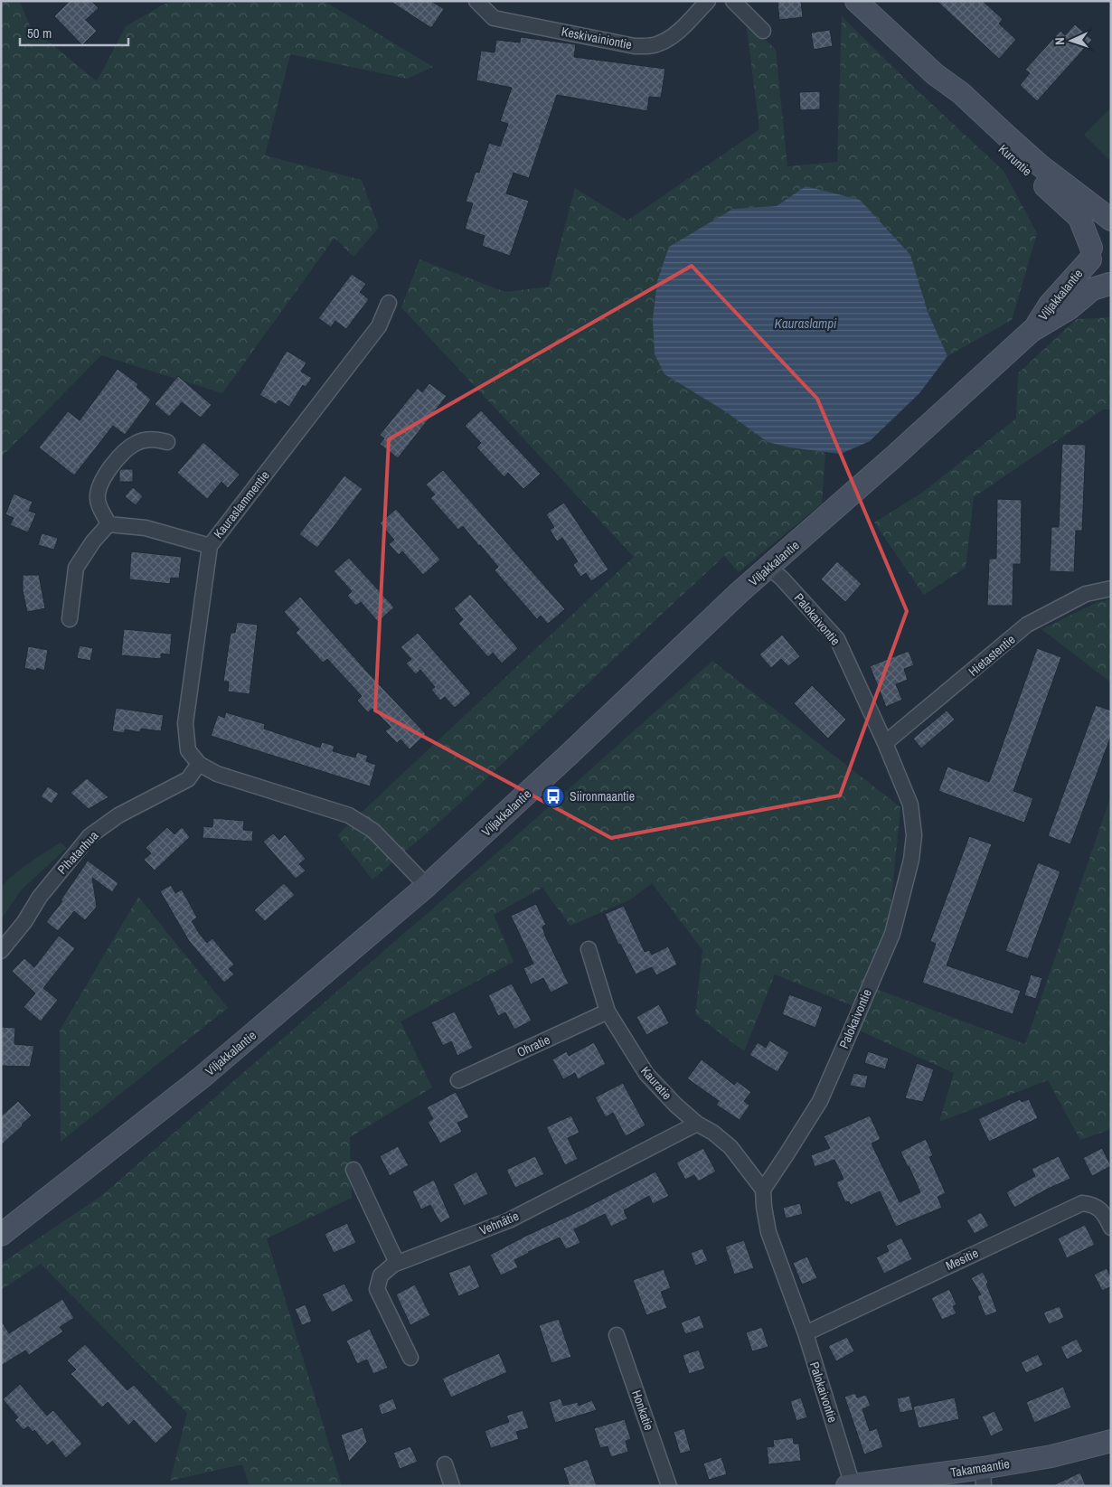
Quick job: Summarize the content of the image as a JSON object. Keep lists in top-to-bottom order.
{
  "streets": {
    "main road": ["Kuruntie", "Viljakkalantie", "Takamaantie"],
    "street": [
      "Keskivainiontie",
      "Kauraslammentie",
      "Palokaivontie",
      "Hietastentie",
      "Pihatanhua",
      "Ohratie",
      "Kauratie",
      "Vehnätie",
      "Mesitie",
      "Honkatie"
    ]
  },
  "crossings": [
    ["Kuruntie", "Viljakkalantie"],
    ["Viljakkalantie", "Palokaivontie"],
    ["Kauraslammentie", "Pihatanhua"],
    ["Palokaivontie", "Hietastentie"],
    ["Palokaivontie", "Kauratie"],
    ["Palokaivontie", "Mesitie"],
    ["Palokaivontie", "Takamaantie"],
    ["Ohratie", "Kauratie"],
    ["Kauratie", "Vehnätie"]
  ],
  "water": ["Kauraslampi"],
  "places": {
    "bus stop": ["Siironmaantie"]
  },
  "scale_bar": "50 m",
  "north": "left"
}
